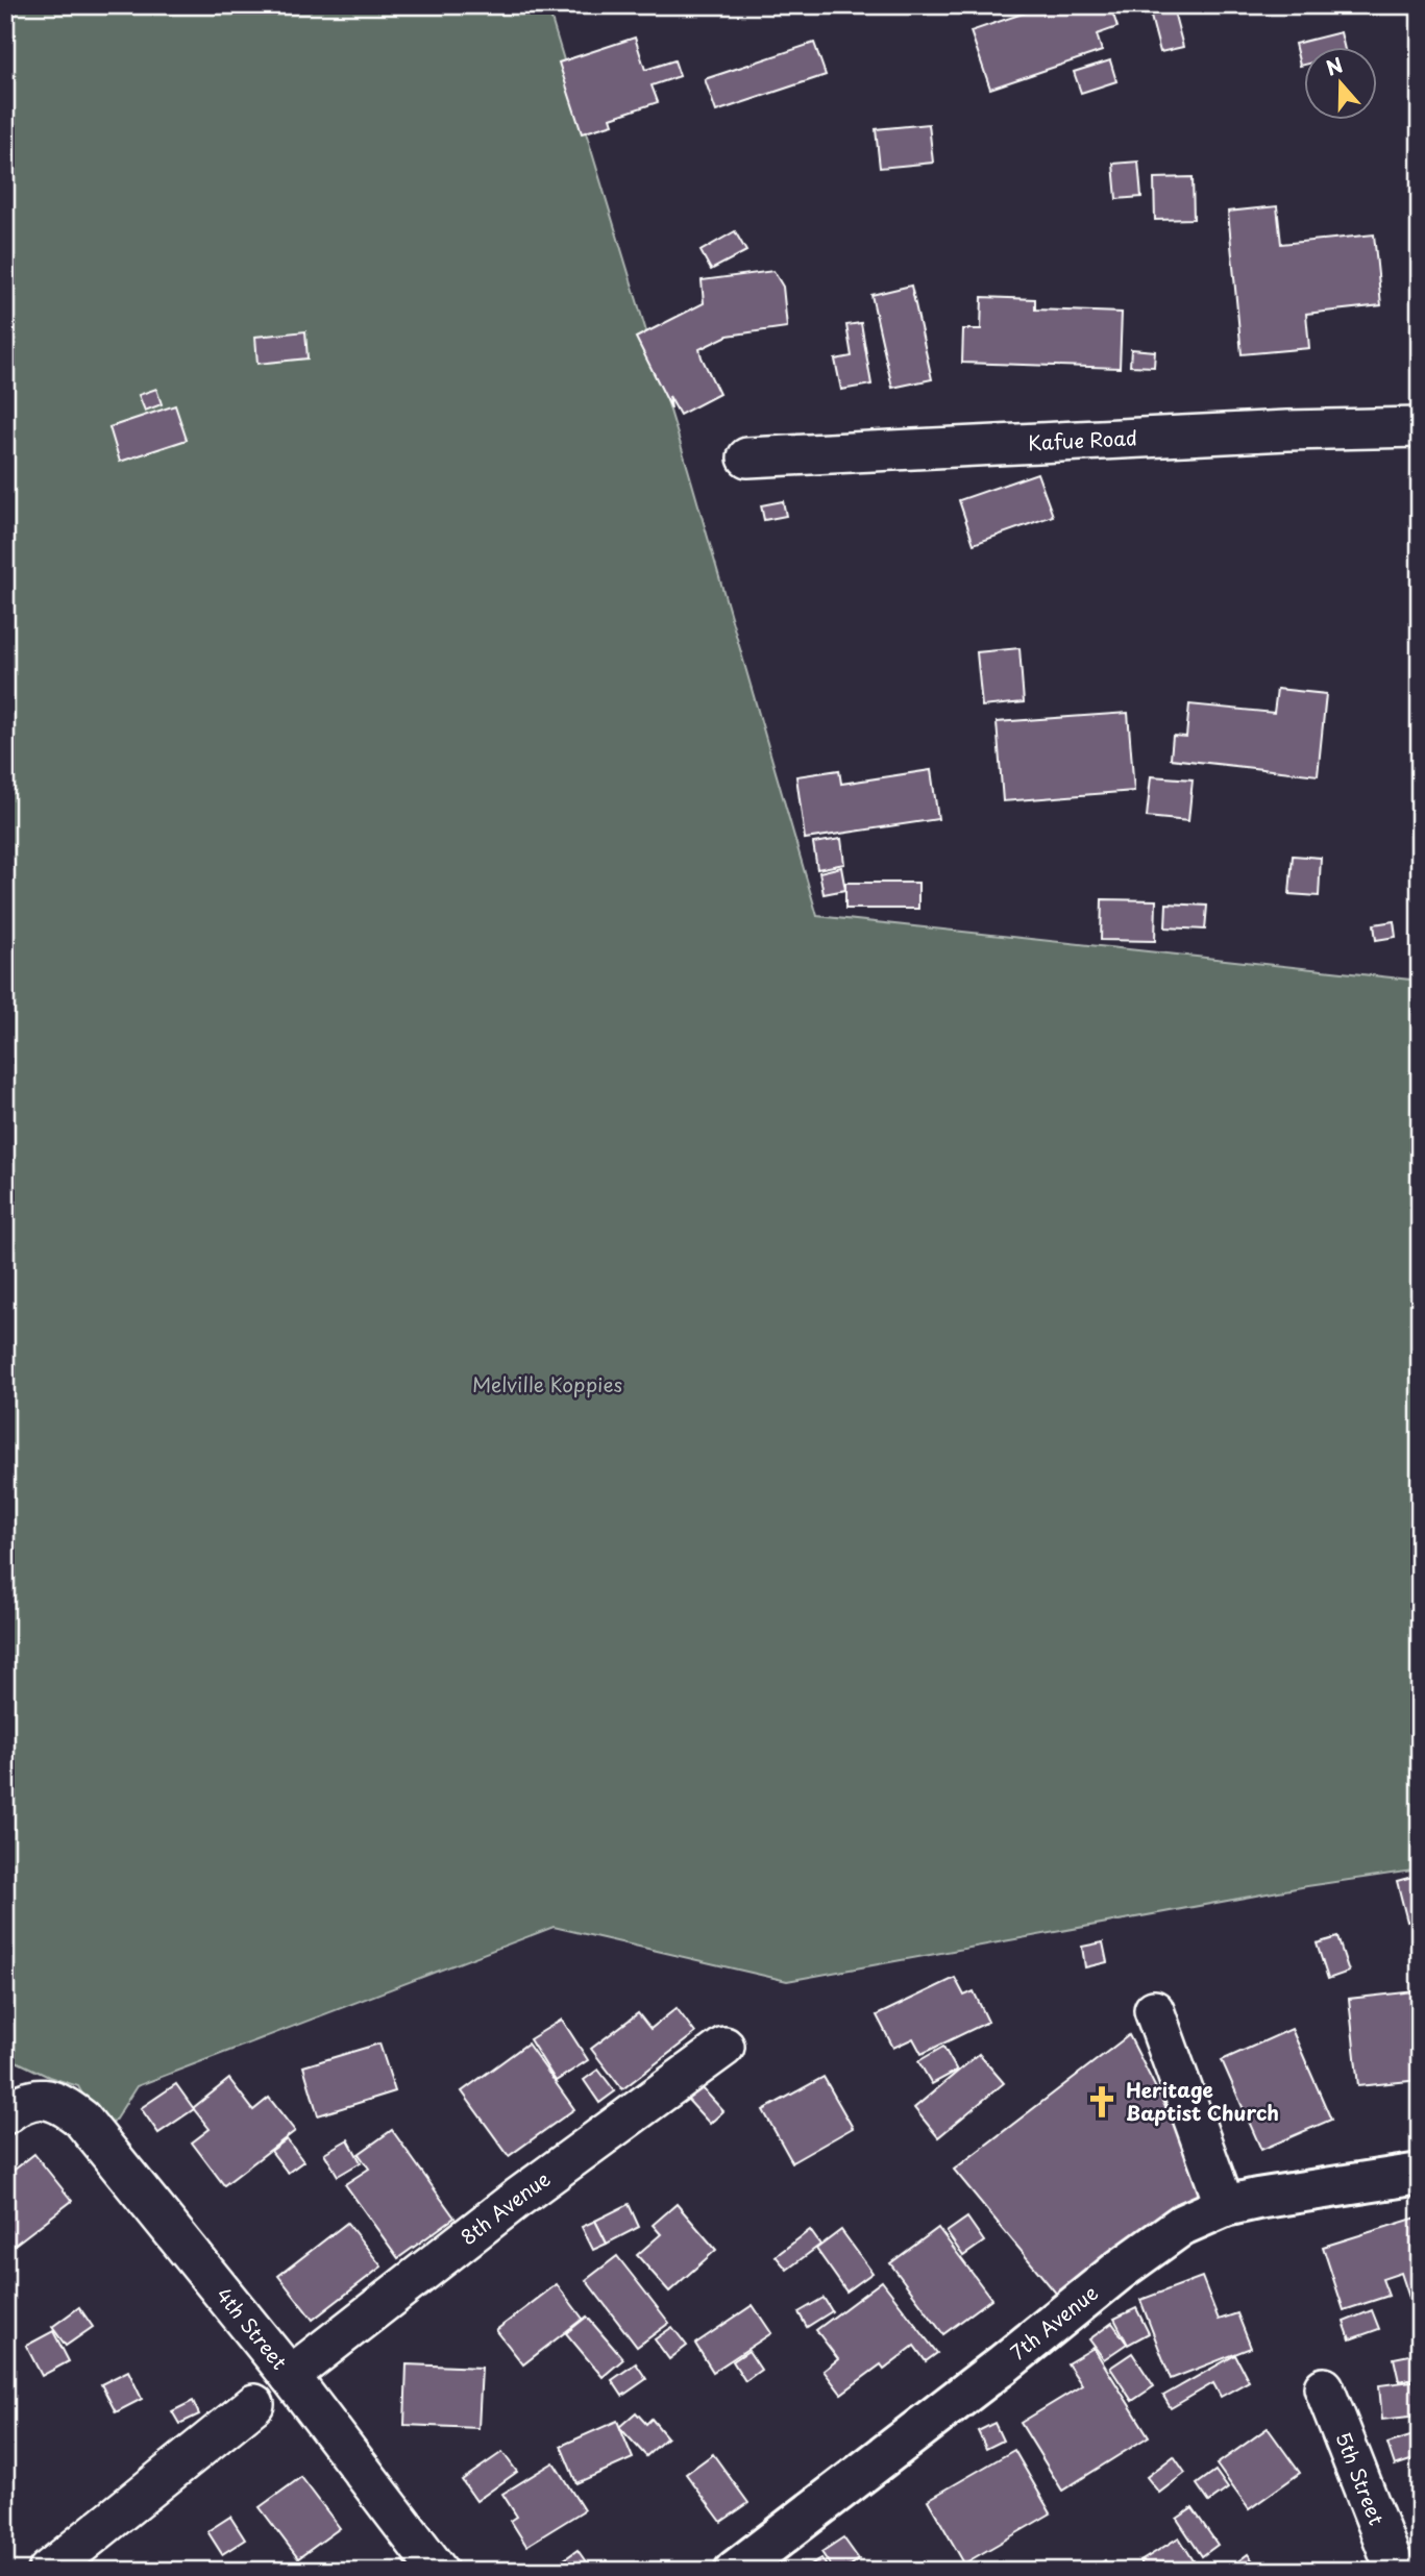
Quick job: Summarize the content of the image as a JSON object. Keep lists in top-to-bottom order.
{
  "streets": {
    "street": [
      "Kafue Road",
      "8th Avenue",
      "7th Avenue",
      "4th Street",
      "5th Street"
    ]
  },
  "crossings": [
    ["8th Avenue", "4th Street"]
  ],
  "parks": ["Melville Koppies"],
  "places": {
    "church": ["Heritage Baptist Church"]
  },
  "north": "top"
}
